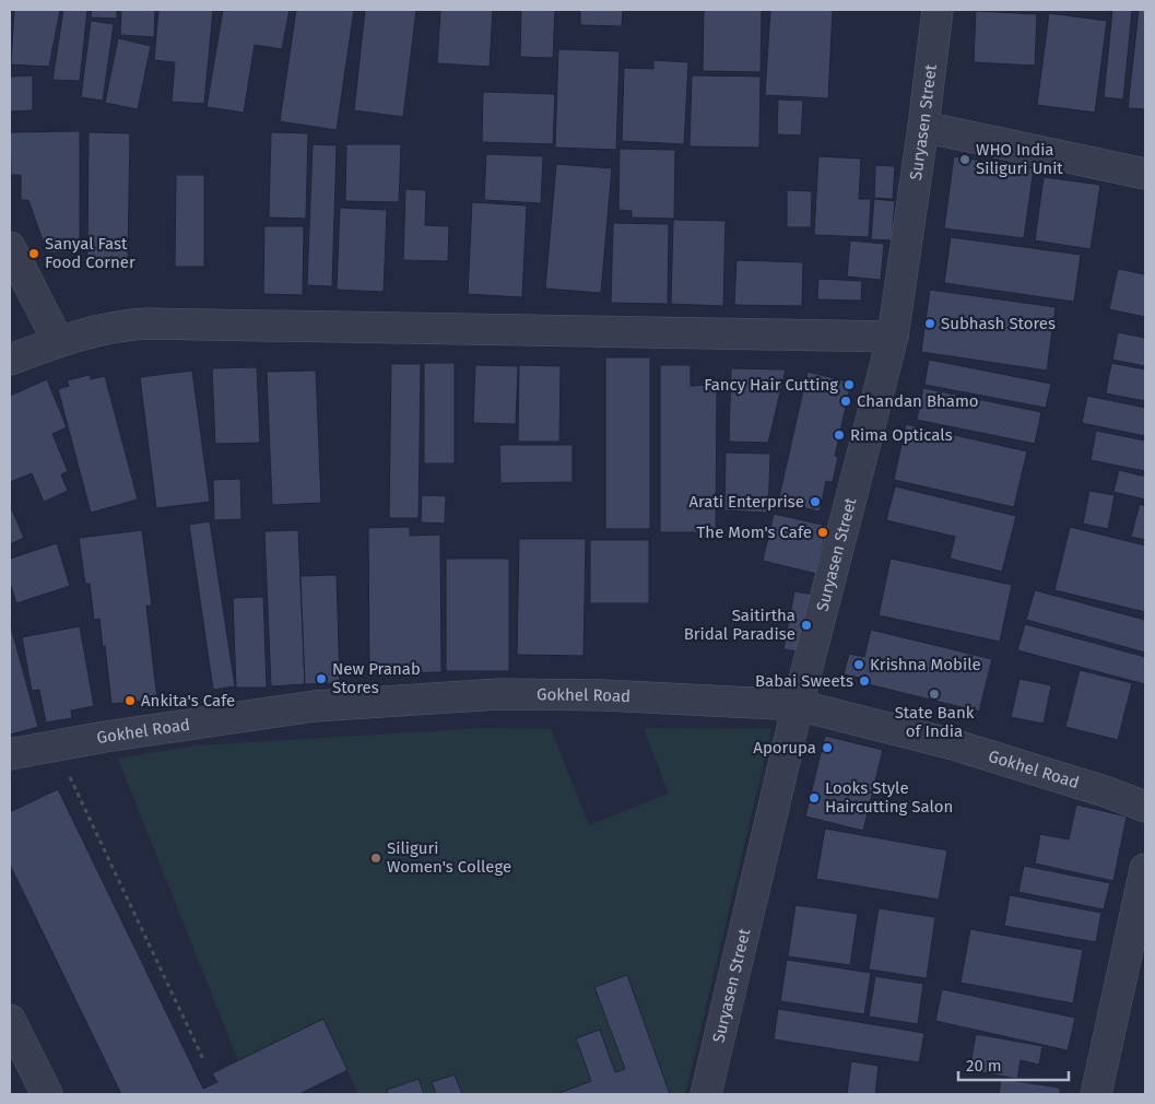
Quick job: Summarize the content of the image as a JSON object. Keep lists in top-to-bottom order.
{
  "streets": {
    "street": ["Suryasen Street", "Gokhel Road"]
  },
  "crossings": [
    ["Suryasen Street", "Gokhel Road"]
  ],
  "places": [
    "WHO India Siliguri Unit",
    "Sanyal Fast Food Corner",
    "Subhash Stores",
    "Fancy Hair Cutting",
    "Chandan Bhamo",
    "Rima Opticals",
    "Arati Enterprise",
    "The Mom's Cafe",
    "Saitirtha Bridal Paradise",
    "Krishna Mobile",
    "New Pranab Stores",
    "Babai Sweets",
    "State Bank of India",
    "Ankita's Cafe",
    "Aporupa",
    "Looks Style Haircutting Salon",
    "Siliguri Women's College"
  ],
  "scale_bar": "20 m"
}
